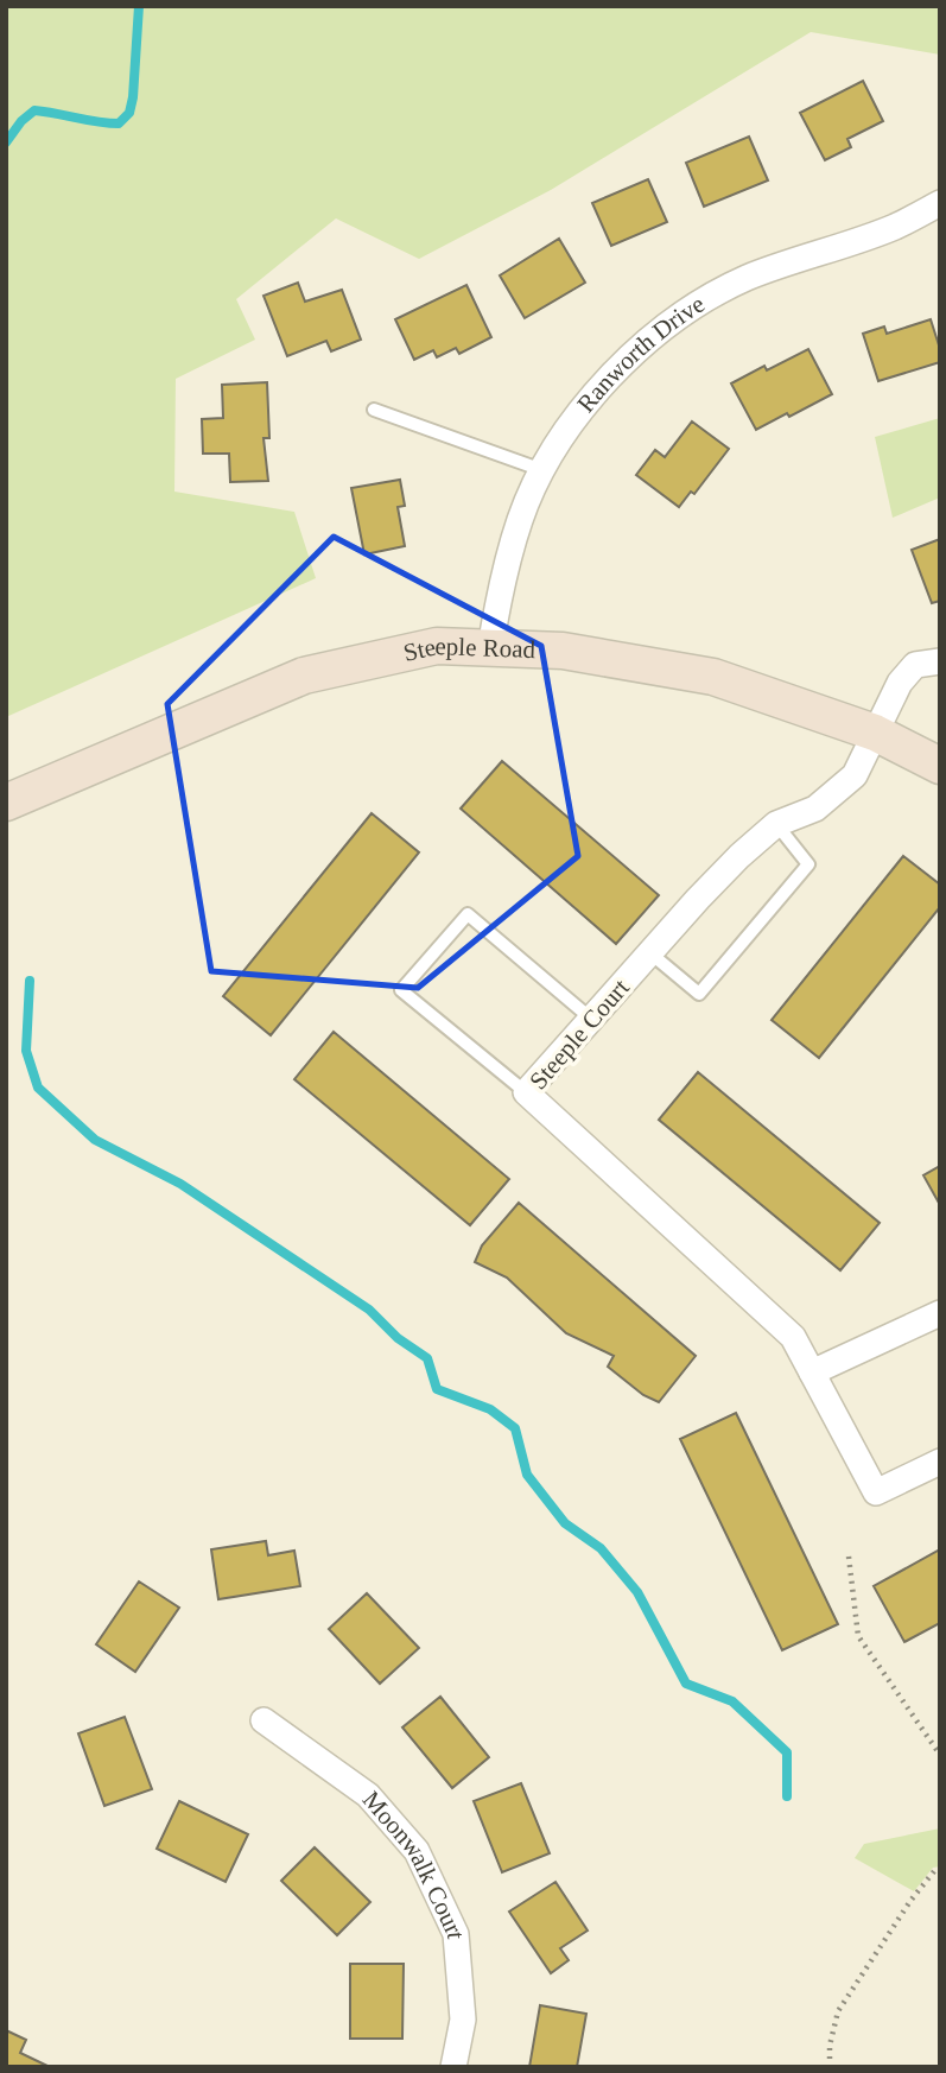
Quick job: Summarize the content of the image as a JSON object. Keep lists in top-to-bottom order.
{
  "streets": {
    "street": [
      "Ranworth Drive",
      "Steeple Road",
      "Steeple Court",
      "Moonwalk Court"
    ]
  },
  "crossings": [
    ["Ranworth Drive", "Steeple Road"],
    ["Steeple Road", "Steeple Court"]
  ]
}
